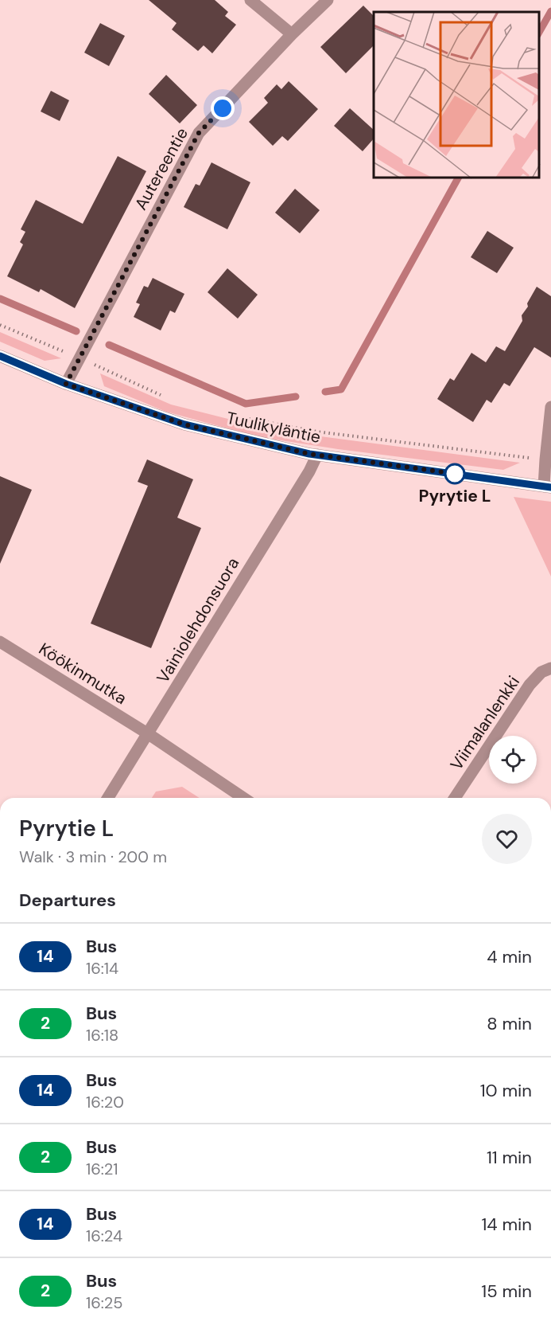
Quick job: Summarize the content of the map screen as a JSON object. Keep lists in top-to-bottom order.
{
  "streets": {
    "street": [
      "Autereentie",
      "Tuulikyläntie",
      "Vainiolehdonsuora",
      "Köökinmutka",
      "Viimalanlenkki"
    ]
  },
  "crossings": [
    ["Autereentie", "Tuulikyläntie"],
    ["Tuulikyläntie", "Vainiolehdonsuora"],
    ["Vainiolehdonsuora", "Köökinmutka"]
  ],
  "places": ["Pyrytie L"],
  "lines": ["bus line 14"],
  "page": {
    "heading": [
      ["Pyrytie L", "Walk · 3 min · 200 m"],
      "Departures"
    ],
    "list": [
      {
        "mark": "14",
        "name": "Bus",
        "note": "16:14",
        "value": "4 min"
      },
      {
        "mark": "2",
        "name": "Bus",
        "note": "16:18",
        "value": "8 min"
      },
      {
        "mark": "14",
        "name": "Bus",
        "note": "16:20",
        "value": "10 min"
      },
      {
        "mark": "2",
        "name": "Bus",
        "note": "16:21",
        "value": "11 min"
      },
      {
        "mark": "14",
        "name": "Bus",
        "note": "16:24",
        "value": "14 min"
      },
      {
        "mark": "2",
        "name": "Bus",
        "note": "16:25",
        "value": "15 min"
      }
    ]
  }
}
